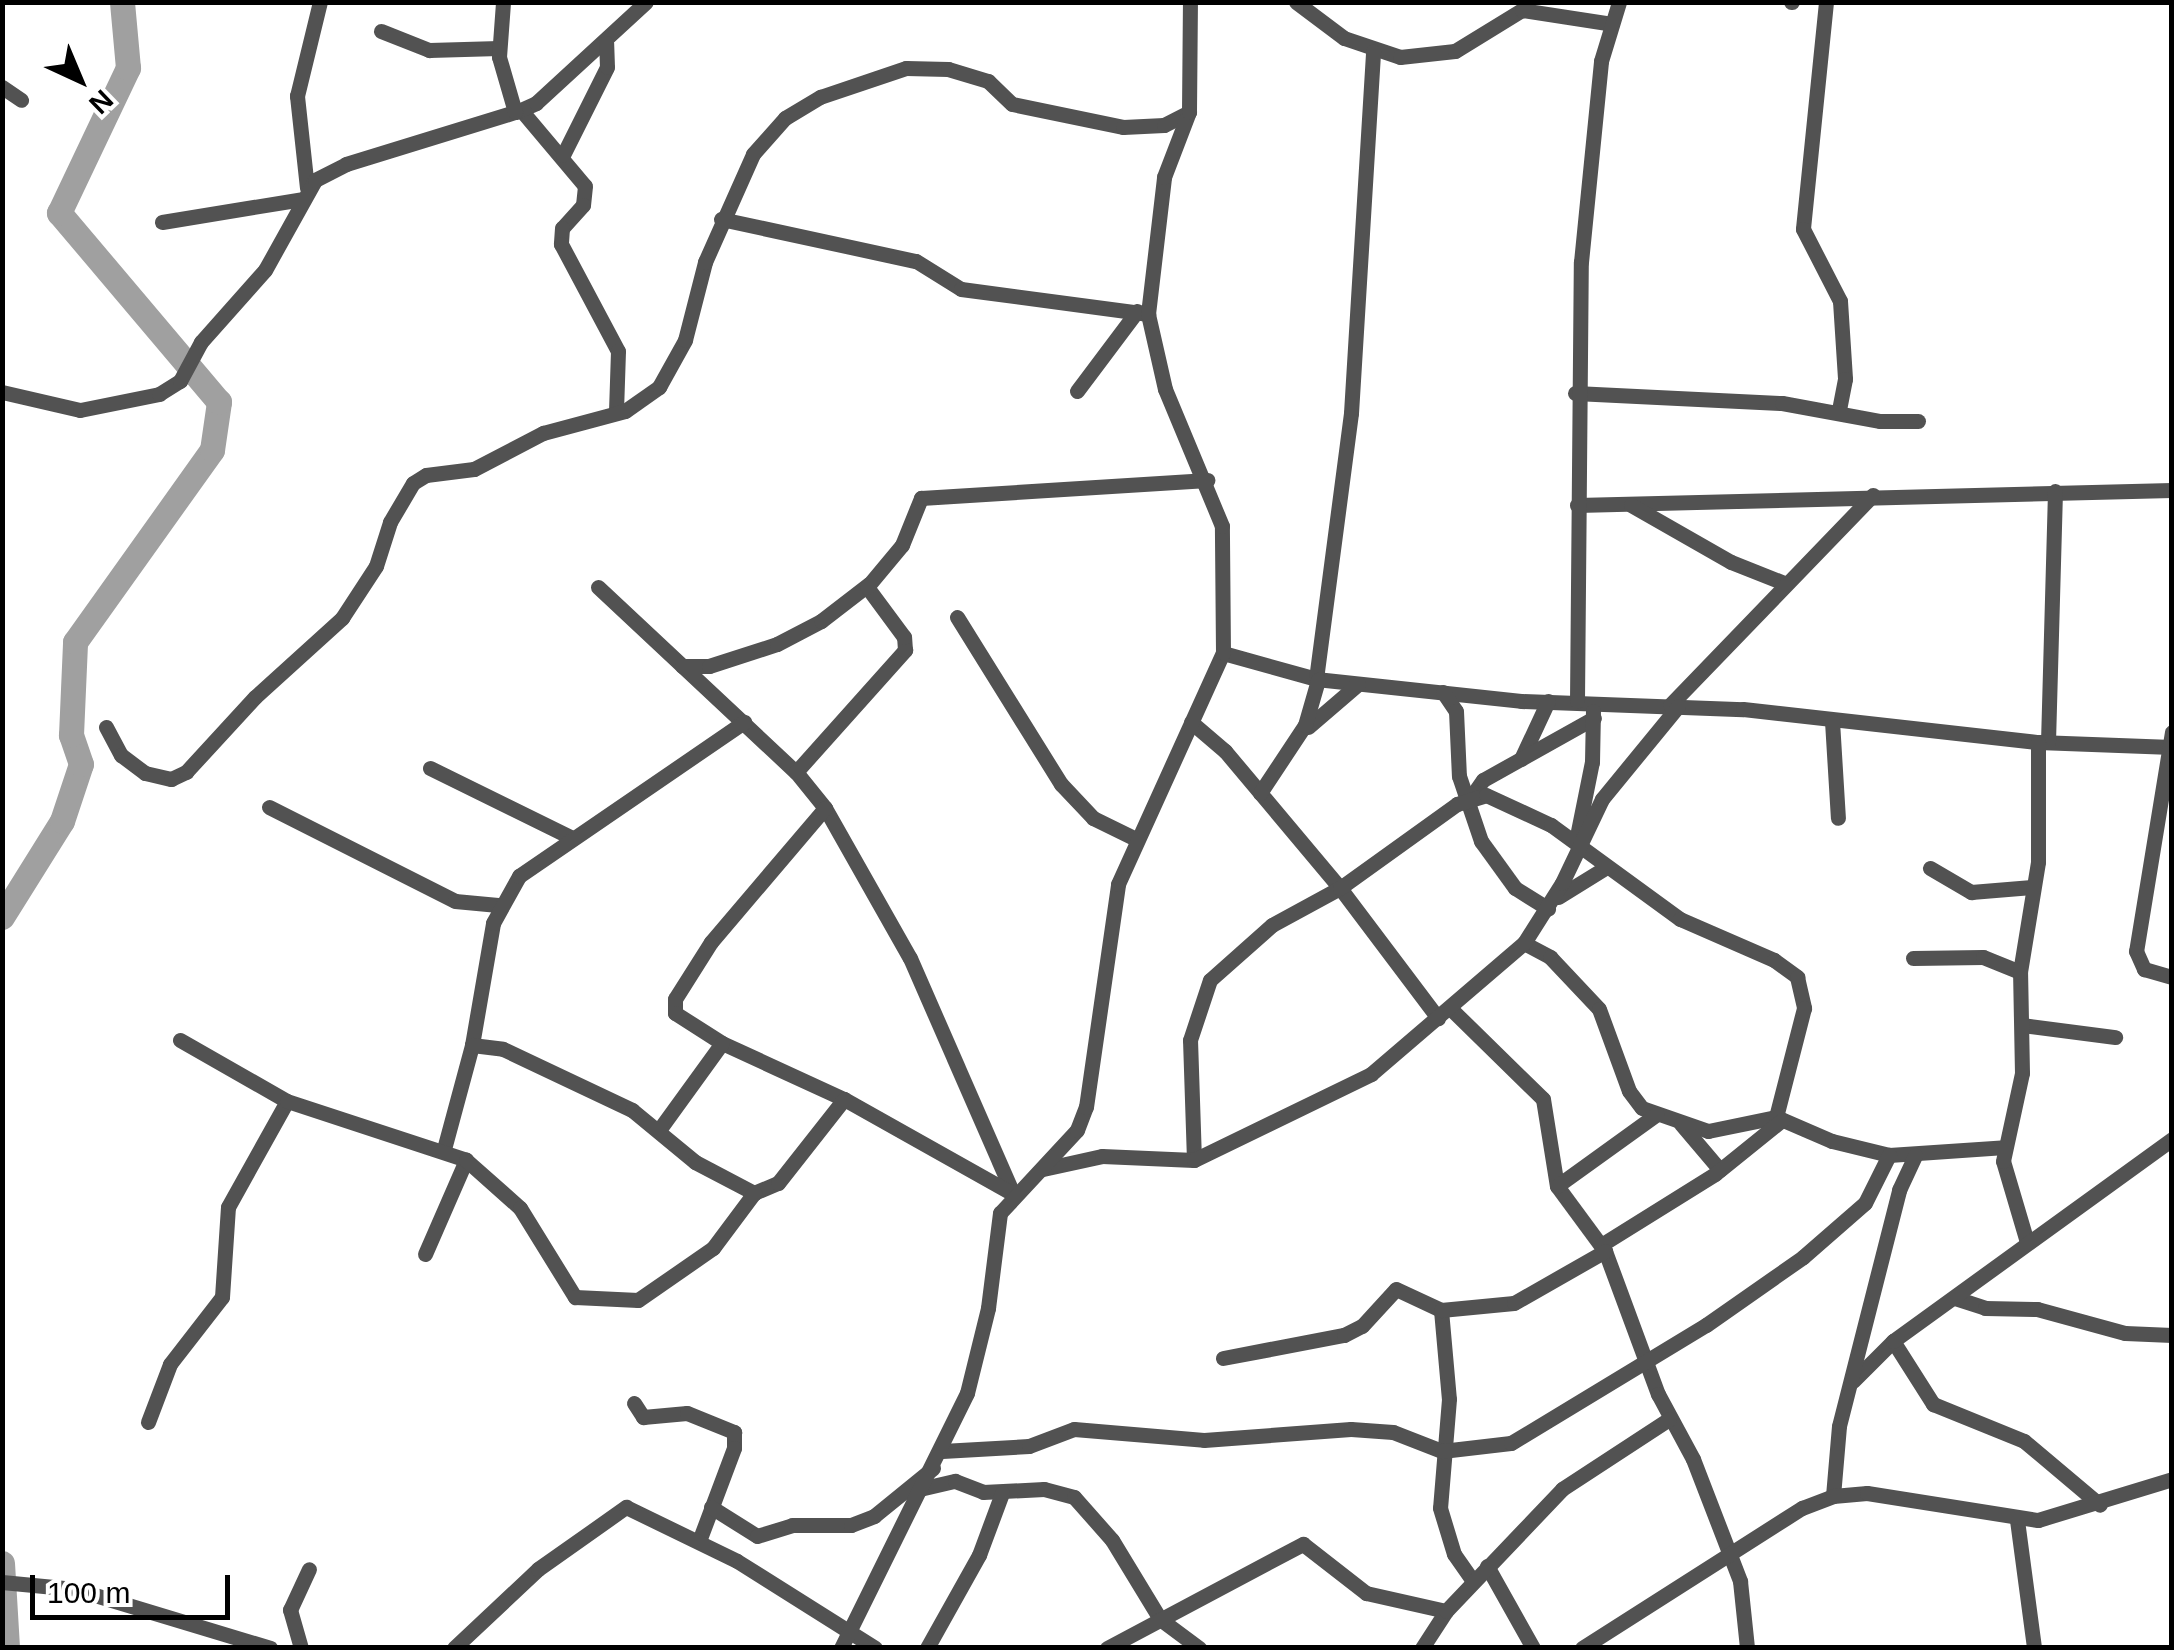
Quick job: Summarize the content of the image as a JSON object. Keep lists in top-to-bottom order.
{
  "scale_bar": "100 m",
  "north": "bottom right"
}
